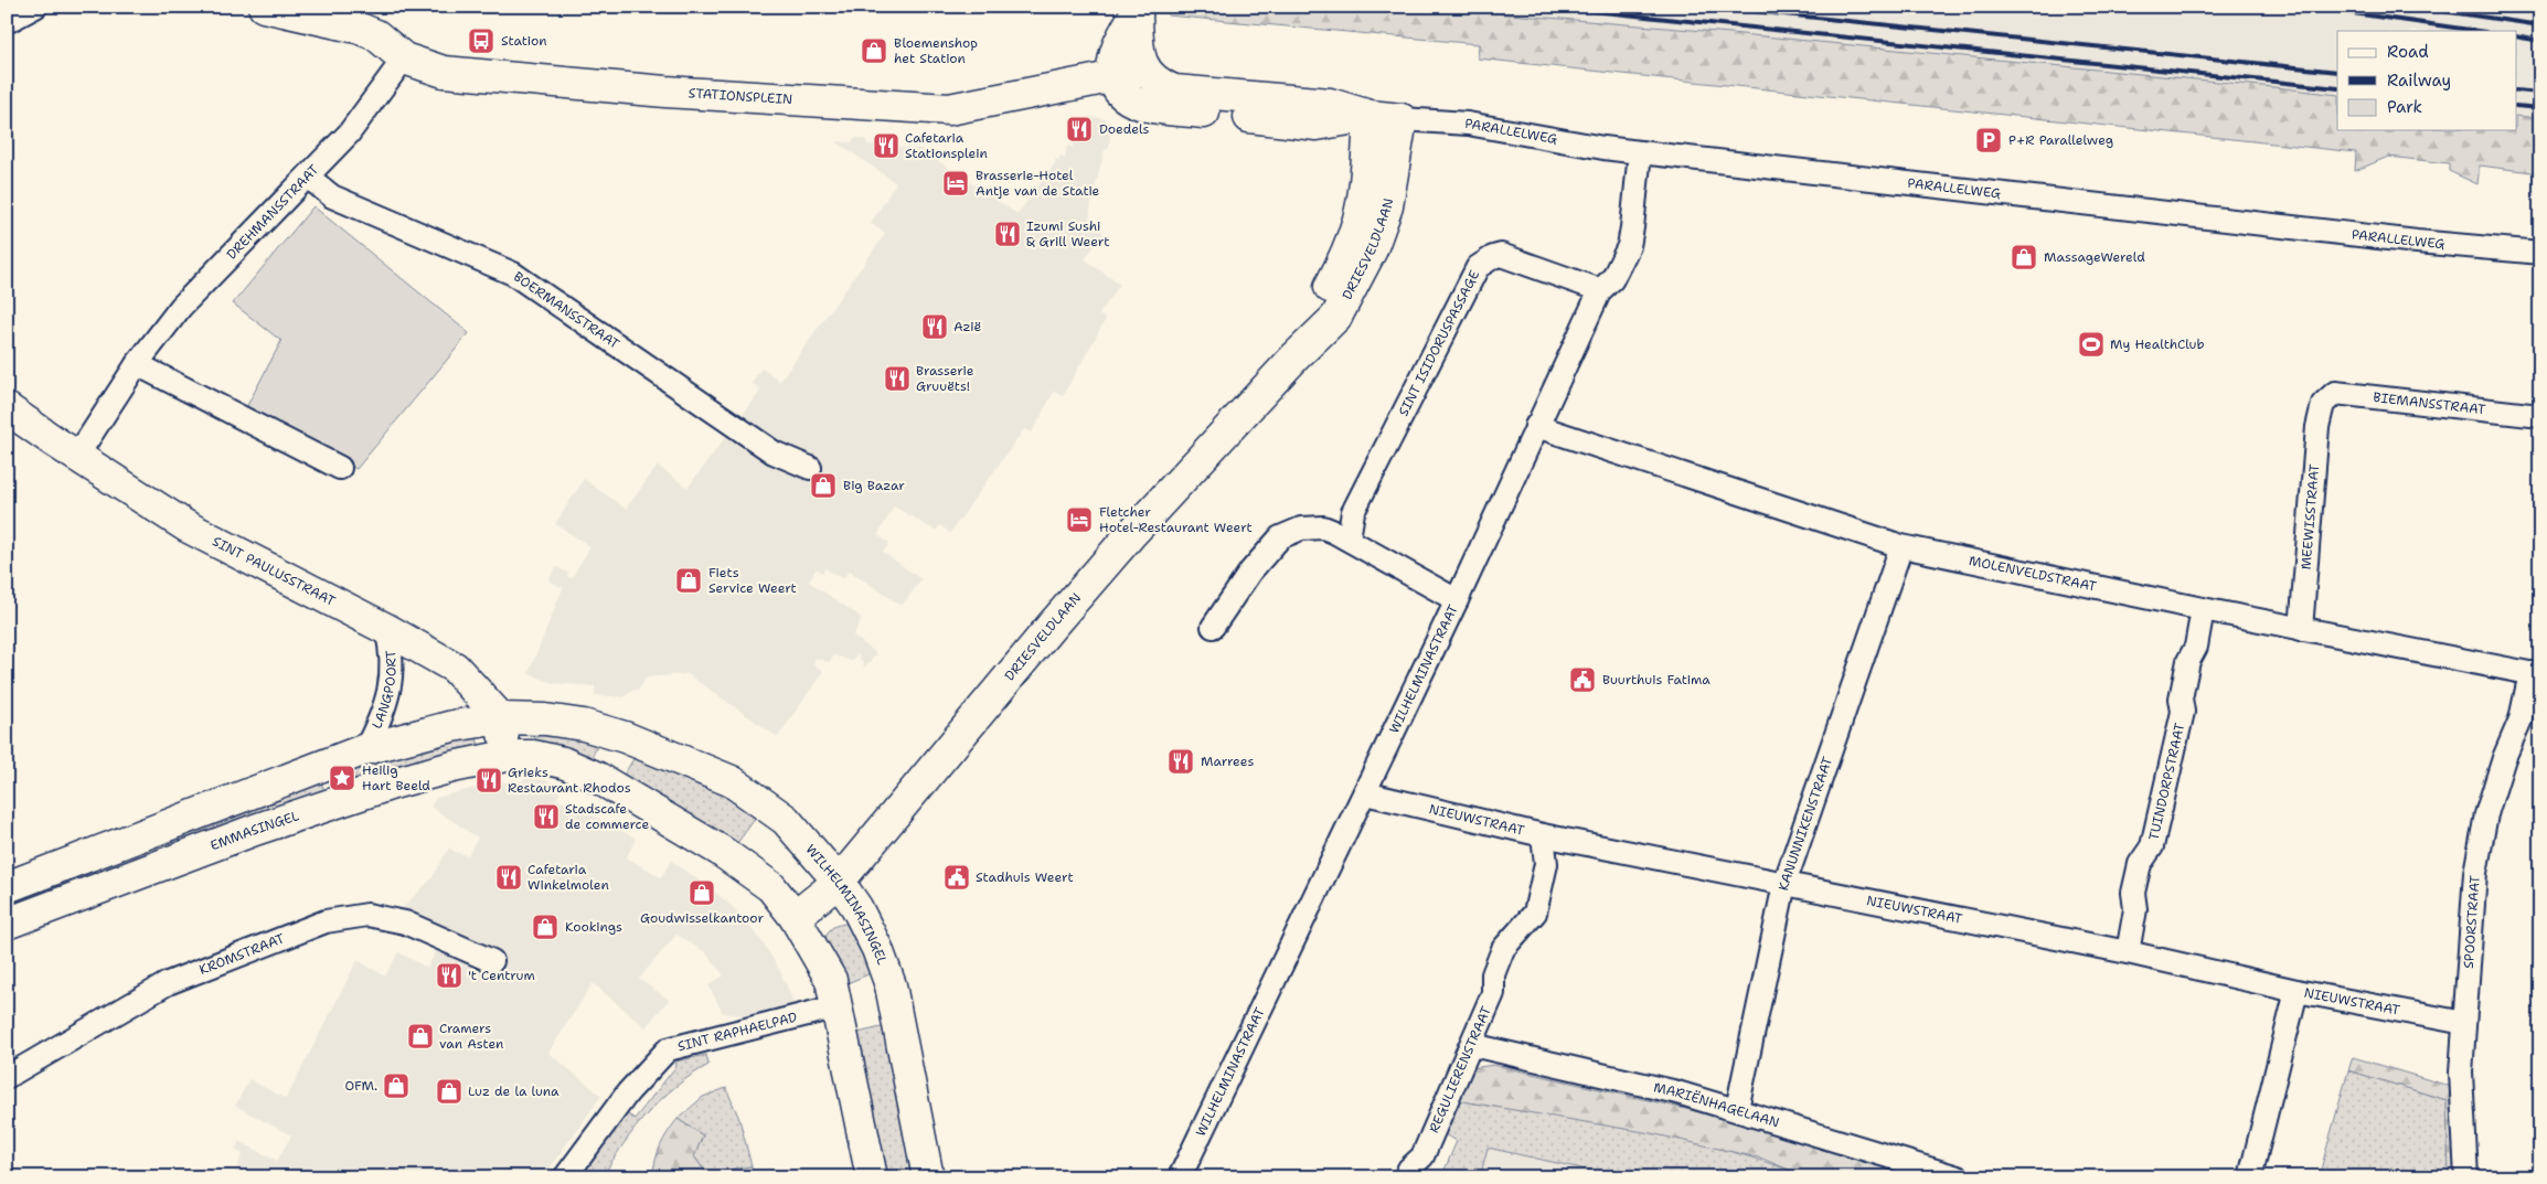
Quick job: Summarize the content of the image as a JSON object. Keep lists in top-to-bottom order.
{
  "streets": {
    "street": [
      "STATIONSPLEIN",
      "PARALLELWEG",
      "DREHMANSSTRAAT",
      "DRIESVELDLAAN",
      "BOERMANSSTRAAT",
      "SINT ISIDORUSPASSAGE",
      "BIEMANSSTRAAT",
      "MEEWISSTRAAT",
      "SINT PAULUSSTRAAT",
      "MOLENVELDSTRAAT",
      "WILHELMINASTRAAT",
      "LANGPOORT",
      "TUINDORPSTRAAT",
      "NIEUWSTRAAT",
      "KANUNNIKENSTRAAT",
      "EMMASINGEL",
      "WILHELMINASINGEL",
      "SPOORSTRAAT",
      "KROMSTRAAT",
      "SINT RAPHAELPAD",
      "REGULIERENSTRAAT",
      "MARIËNHAGELAAN"
    ]
  },
  "crossings": [
    ["STATIONSPLEIN", "PARALLELWEG"],
    ["STATIONSPLEIN", "DREHMANSSTRAAT"],
    ["PARALLELWEG", "DRIESVELDLAAN"],
    ["PARALLELWEG", "WILHELMINASTRAAT"],
    ["DREHMANSSTRAAT", "BOERMANSSTRAAT"],
    ["DREHMANSSTRAAT", "SINT PAULUSSTRAAT"],
    ["DRIESVELDLAAN", "WILHELMINASINGEL"],
    ["SINT ISIDORUSPASSAGE", "WILHELMINASTRAAT"],
    ["BIEMANSSTRAAT", "MEEWISSTRAAT"],
    ["MEEWISSTRAAT", "MOLENVELDSTRAAT"],
    ["SINT PAULUSSTRAAT", "LANGPOORT"],
    ["SINT PAULUSSTRAAT", "WILHELMINASINGEL"],
    ["MOLENVELDSTRAAT", "WILHELMINASTRAAT"],
    ["MOLENVELDSTRAAT", "TUINDORPSTRAAT"],
    ["MOLENVELDSTRAAT", "KANUNNIKENSTRAAT"],
    ["MOLENVELDSTRAAT", "SPOORSTRAAT"],
    ["WILHELMINASTRAAT", "NIEUWSTRAAT"],
    ["TUINDORPSTRAAT", "NIEUWSTRAAT"],
    ["NIEUWSTRAAT", "KANUNNIKENSTRAAT"],
    ["NIEUWSTRAAT", "SPOORSTRAAT"],
    ["NIEUWSTRAAT", "REGULIERENSTRAAT"],
    ["KANUNNIKENSTRAAT", "MARIËNHAGELAAN"],
    ["REGULIERENSTRAAT", "MARIËNHAGELAAN"]
  ],
  "places": {
    "bus stop": ["Station"],
    "shop": [
      "Bloemenshop het Station",
      "MassageWereld",
      "Big Bazar",
      "Fiets Service Weert",
      "Goudwisselkantoor",
      "Kookings",
      "Cramers van Asten",
      "OFM.",
      "Luz de la luna"
    ],
    "restaurant": [
      "Doedels",
      "Cafetaria Stationsplein",
      "Izumi Sushi & Grill Weert",
      "Azië",
      "Brasserie Gruuëts!",
      "Marrees",
      "Grieks Restaurant Rhodos",
      "Stadscafe de commerce",
      "Cafetaria Winkelmolen",
      "'t Centrum"
    ],
    "parking": ["P+R Parallelweg"],
    "hotel": ["Brasserie-Hotel Antje van de Statie", "Fletcher Hotel-Restaurant Weert"],
    "sports": ["My HealthClub"],
    "public building": ["Buurthuis Fatima", "Stadhuis Weert"],
    "place": ["Heilig Hart Beeld"]
  },
  "legend": ["Road", "Railway", "Park"]
}
